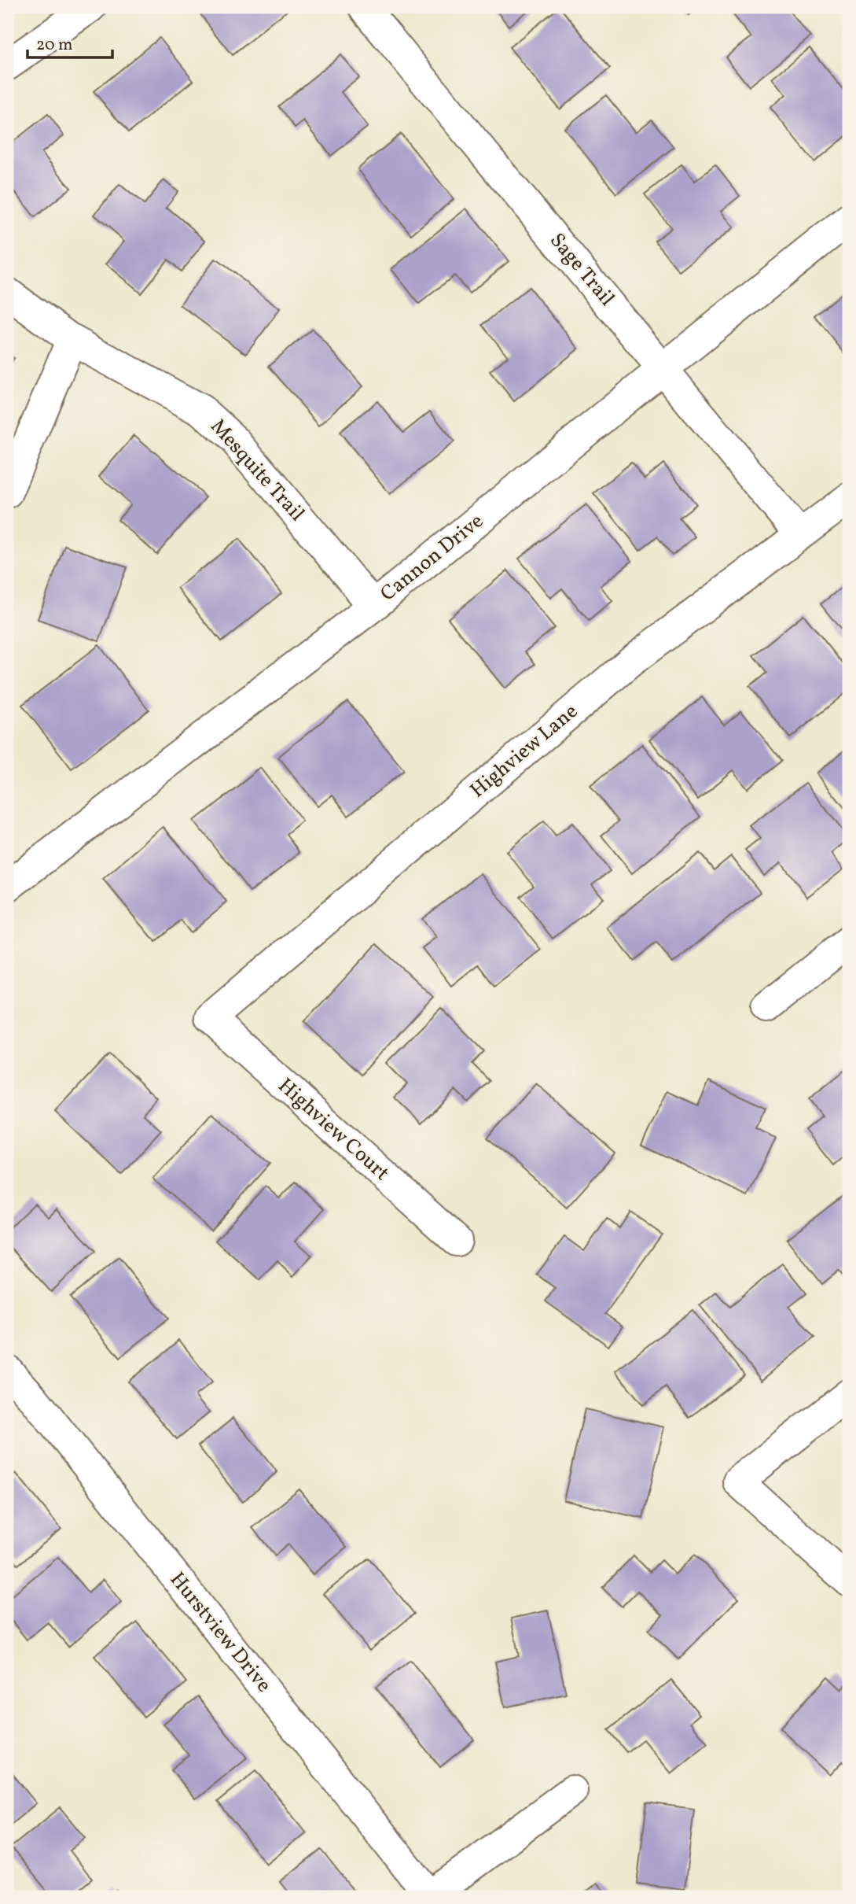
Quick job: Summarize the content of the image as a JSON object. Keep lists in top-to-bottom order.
{
  "streets": {
    "street": [
      "Sage Trail",
      "Mesquite Trail",
      "Cannon Drive",
      "Highview Lane",
      "Highview Court",
      "Hurstview Drive"
    ]
  },
  "crossings": [
    ["Sage Trail", "Cannon Drive"],
    ["Sage Trail", "Highview Lane"],
    ["Mesquite Trail", "Cannon Drive"],
    ["Highview Lane", "Highview Court"]
  ],
  "scale_bar": "20 m"
}
